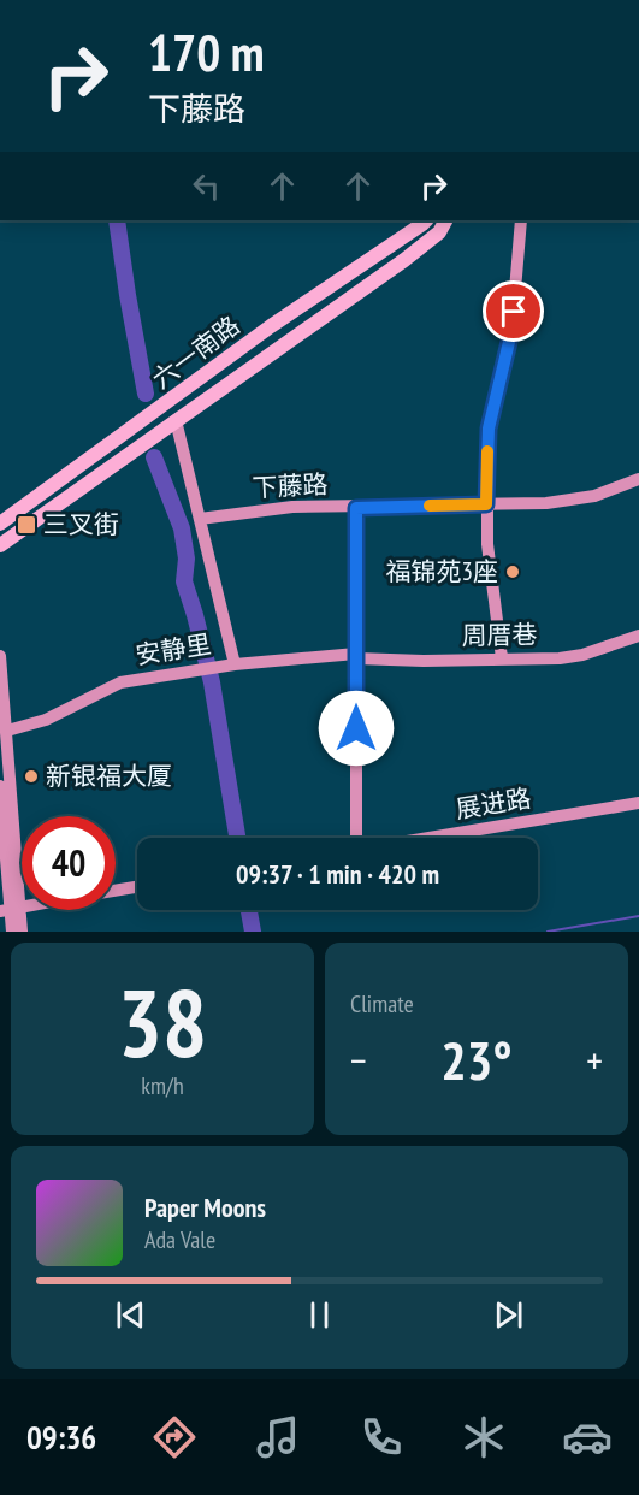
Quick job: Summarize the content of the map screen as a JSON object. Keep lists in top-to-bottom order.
{
  "streets": {
    "main road": ["六一南路"],
    "street": [
      "下藤路",
      "周厝巷",
      "安静里",
      "展进路"
    ]
  },
  "crossings": [
    ["周厝巷", "安静里"]
  ],
  "places": {
    "transit": ["三叉街"],
    "other": ["福锦苑3座", "新银福大厦"]
  },
  "page": {
    "turn": ["170 m", "下藤路"],
    "limit": "40",
    "trip": "09:37 · 1 min · 420 m",
    "tile": [
      ["38", "km/h"],
      "Climate"
    ],
    "heat": ["−", "23°", "+"],
    "song": ["Paper Moons", "Ada Vale"],
    "tabs": "09:36"
  }
}
